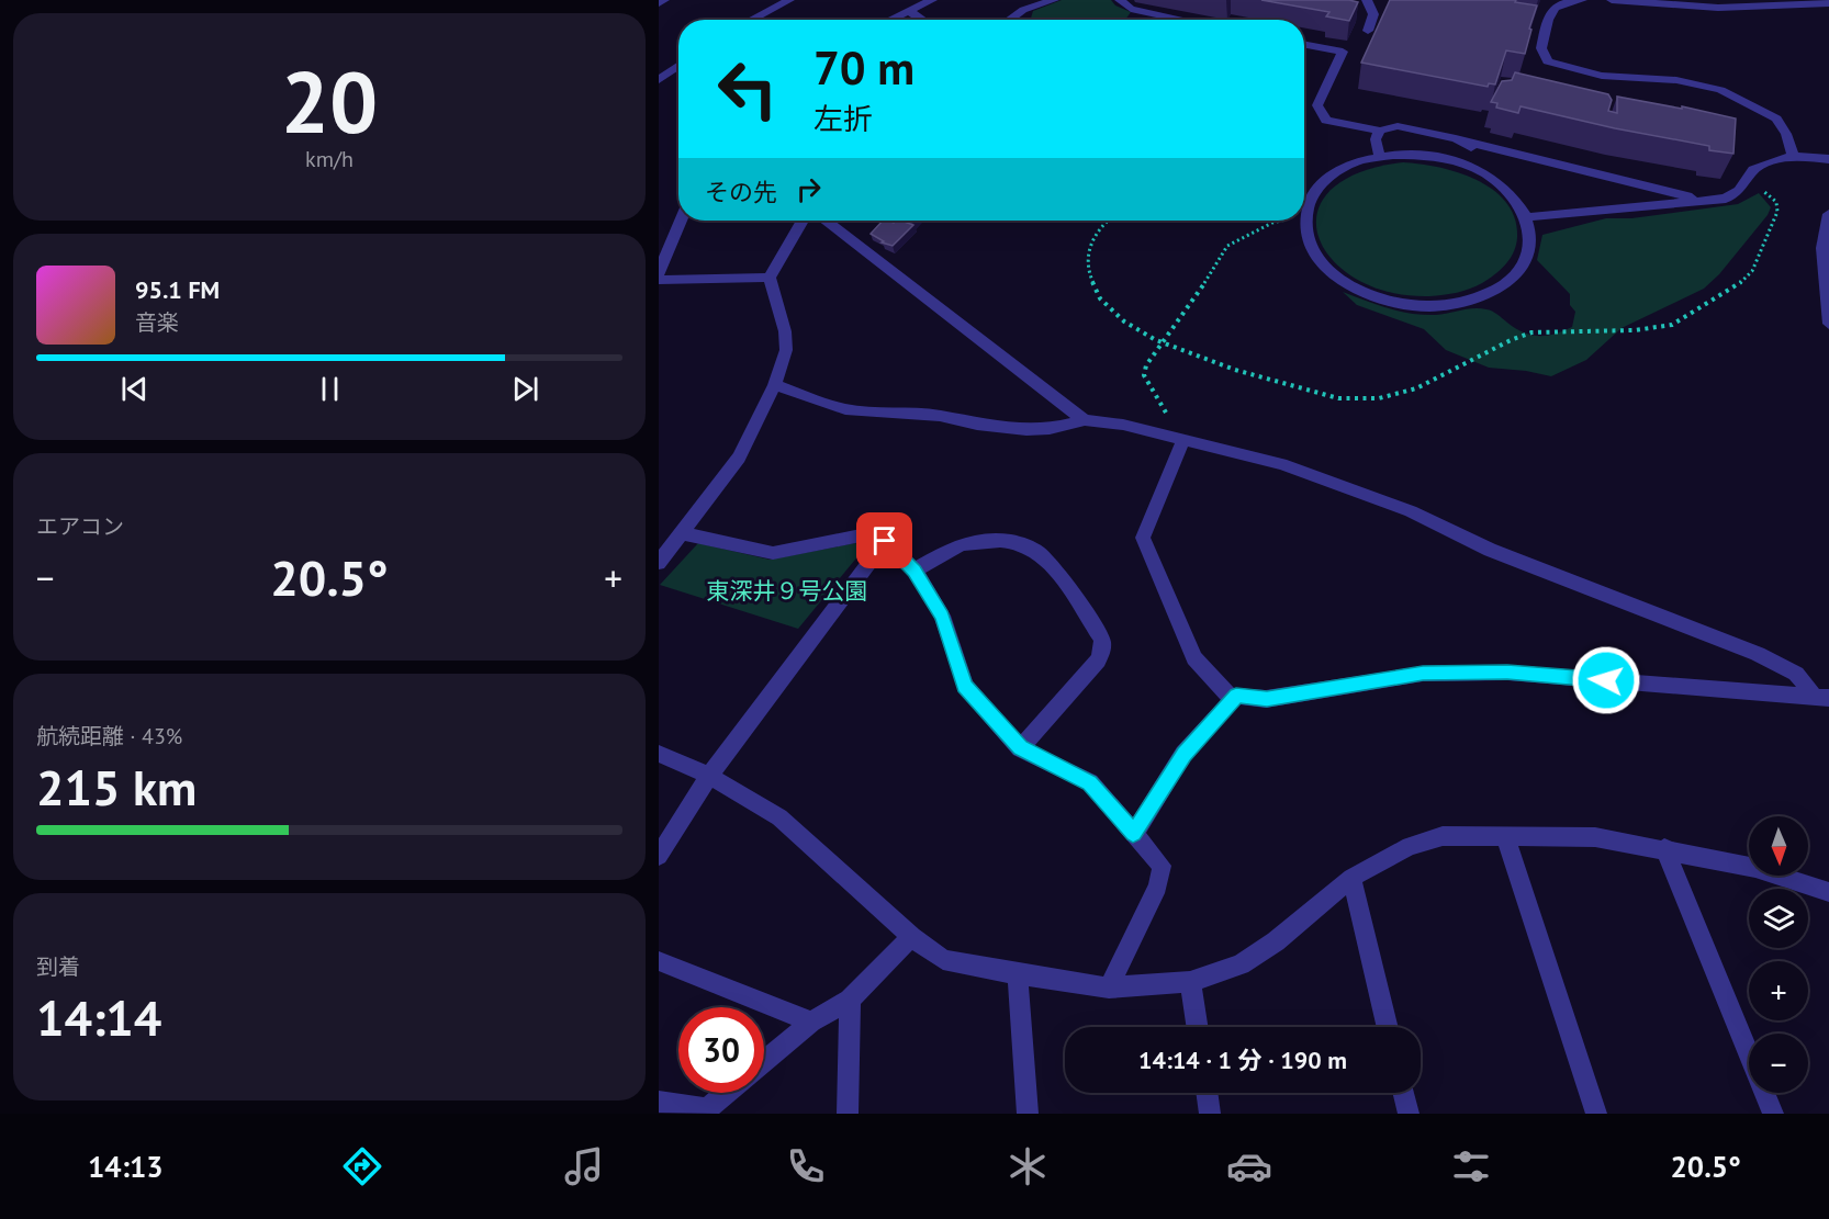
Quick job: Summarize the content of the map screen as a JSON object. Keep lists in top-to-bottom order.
{
  "parks": ["東深井９号公園"],
  "north": "bottom",
  "page": {
    "tile": [
      ["20", "km/h"],
      "エアコン",
      ["航続距離 · 43%", "215 km"],
      ["到着", "14:14"]
    ],
    "turn": ["70 m", "左折"],
    "then": "その先",
    "song": ["95.1 FM", "音楽"],
    "heat": ["−", "20.5°", "+"],
    "map_buttons": ["+", "−"],
    "limit": "30",
    "trip": "14:14 · 1 分 · 190 m",
    "tabs": ["14:13", "20.5°"]
  }
}
